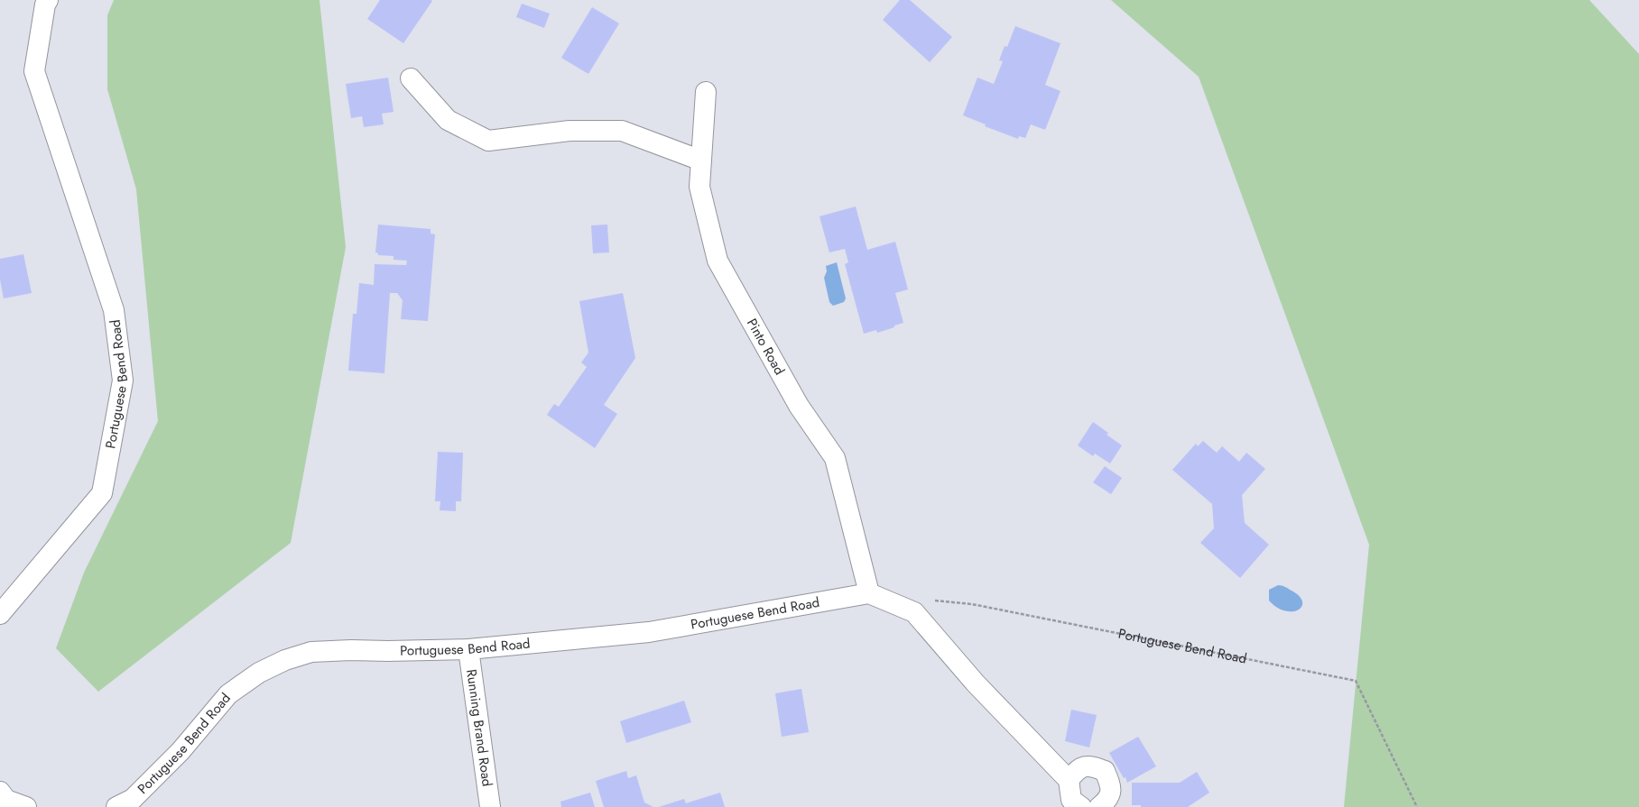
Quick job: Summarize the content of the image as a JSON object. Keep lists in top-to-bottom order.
{
  "streets": {
    "street": ["Pinto Road", "Portuguese Bend Road", "Running Brand Road"]
  },
  "crossings": [
    ["Pinto Road", "Portuguese Bend Road"],
    ["Portuguese Bend Road", "Running Brand Road"]
  ]
}
